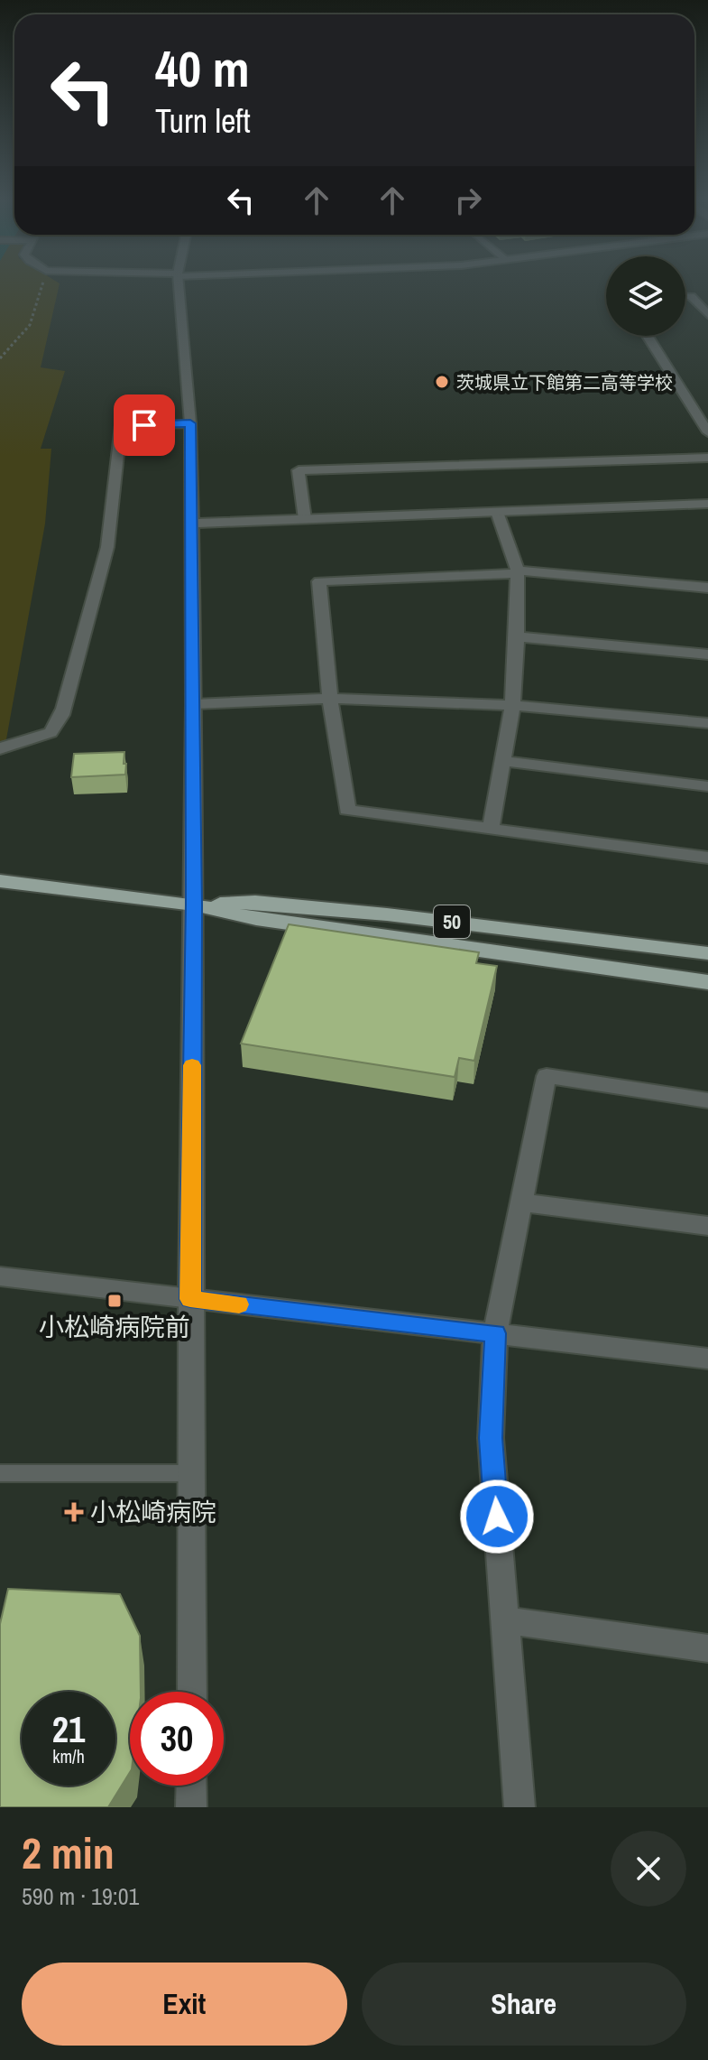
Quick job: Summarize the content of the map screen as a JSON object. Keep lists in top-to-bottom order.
{
  "streets": {
    "highway": ["50"]
  },
  "places": {
    "other": ["茨城県立下館第二高等学校"],
    "transit": ["小松崎病院前"],
    "health": ["小松崎病院"]
  },
  "page": {
    "turn": ["40 m", "Turn left"],
    "speed": "21 km/h",
    "limit": "30",
    "heading": ["2 min", "590 m · 19:01"],
    "buttons": ["Exit", "Share"]
  }
}
